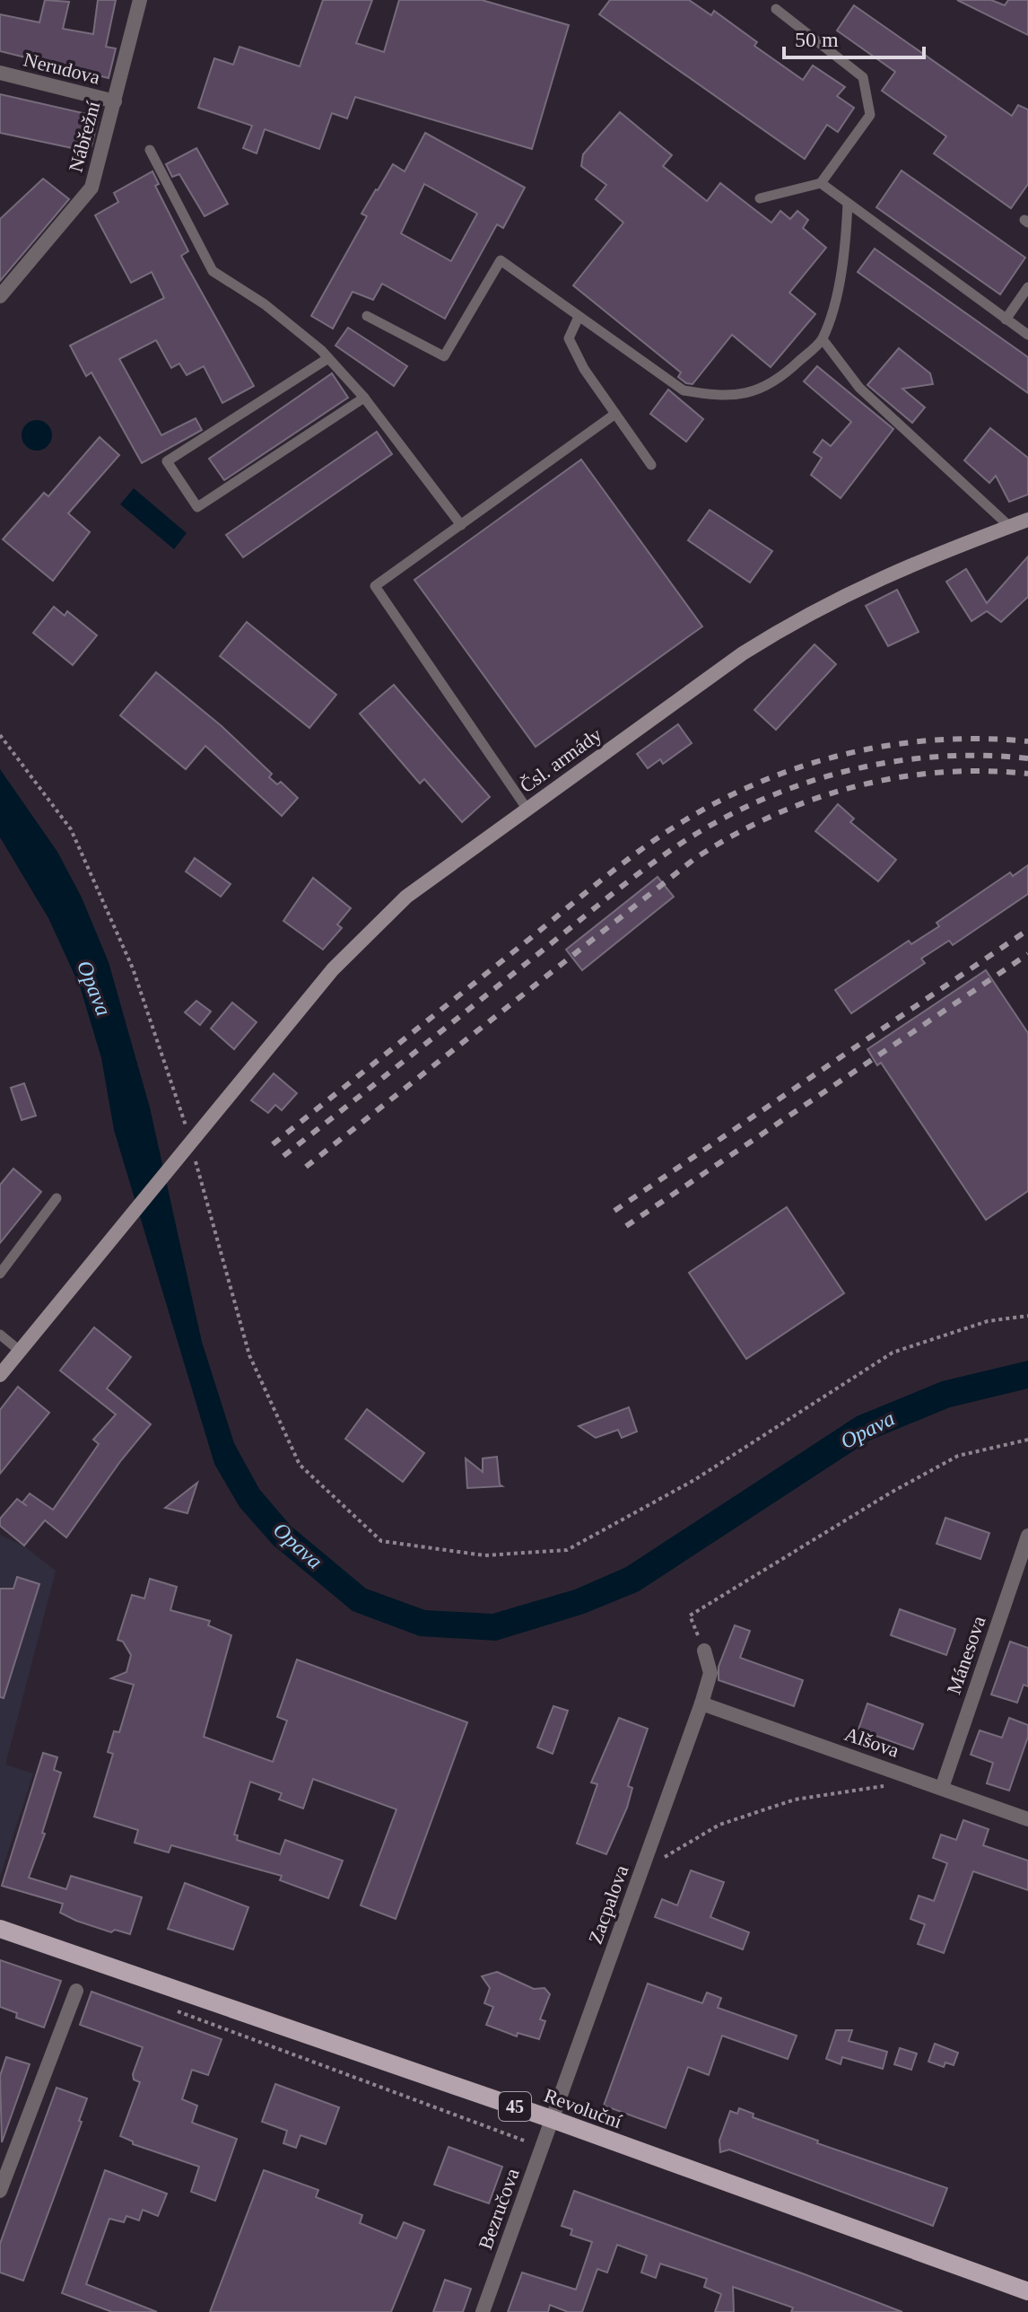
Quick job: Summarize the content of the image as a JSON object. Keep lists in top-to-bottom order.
{
  "streets": {
    "main road": ["Čsl. armády", "45", "Revoluční"],
    "street": [
      "Nerudova",
      "Nábřežní",
      "Mánesova",
      "Alšova",
      "Zacpalova",
      "Bezručova"
    ]
  },
  "crossings": [
    ["Nerudova", "Nábřežní"],
    ["Mánesova", "Alšova"],
    ["Alšova", "Zacpalova"],
    ["Zacpalova", "Revoluční"],
    ["Zacpalova", "Bezručova"],
    ["Revoluční", "Bezručova"]
  ],
  "water": ["Opava"],
  "scale_bar": "50 m"
}
